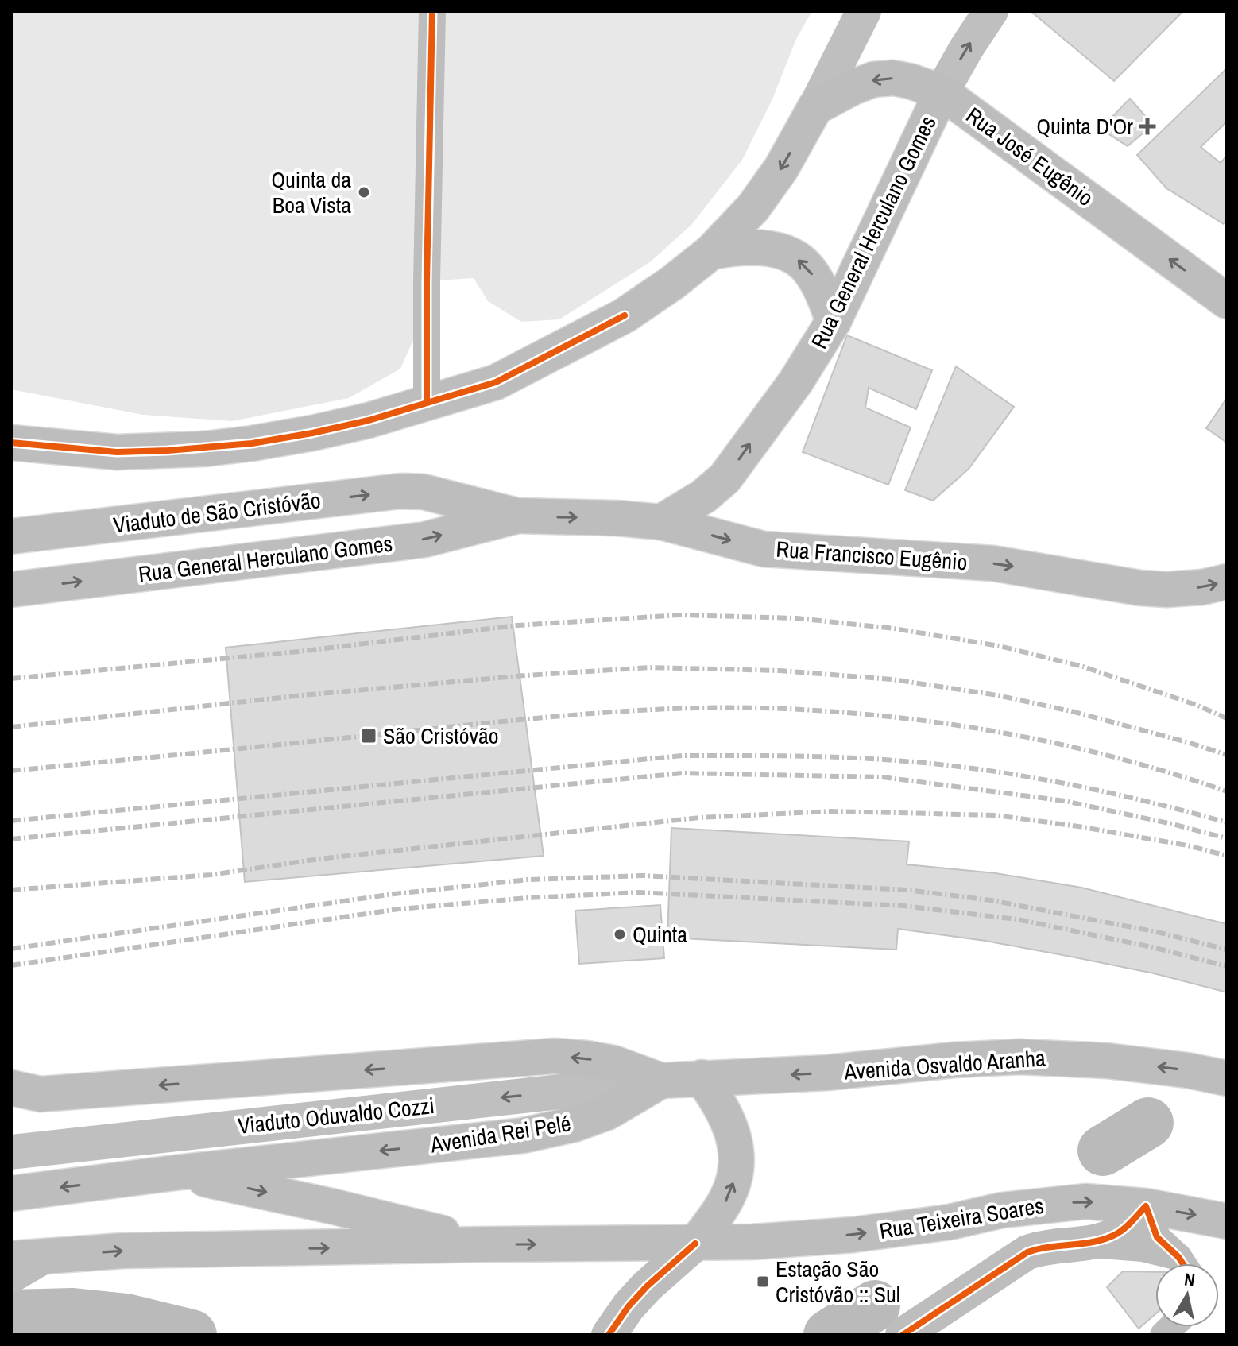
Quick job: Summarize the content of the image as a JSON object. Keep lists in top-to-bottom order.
{
  "streets": {
    "main road": [
      "Rua José Eugênio",
      "Rua General Herculano Gomes",
      "Viaduto de São Cristóvão",
      "Rua Francisco Eugênio",
      "Avenida Osvaldo Aranha",
      "Viaduto Oduvaldo Cozzi",
      "Avenida Rei Pelé",
      "Rua Teixeira Soares"
    ]
  },
  "crossings": [
    ["Rua José Eugênio", "Rua General Herculano Gomes"],
    ["Rua General Herculano Gomes", "Viaduto de São Cristóvão"],
    ["Rua General Herculano Gomes", "Rua Francisco Eugênio"],
    ["Viaduto de São Cristóvão", "Rua Francisco Eugênio"],
    ["Avenida Osvaldo Aranha", "Viaduto Oduvaldo Cozzi"],
    ["Avenida Osvaldo Aranha", "Avenida Rei Pelé"],
    ["Viaduto Oduvaldo Cozzi", "Avenida Rei Pelé"]
  ],
  "one_way": [
    "Rua José Eugênio",
    "Rua Francisco Eugênio",
    "Avenida Osvaldo Aranha",
    "Rua Teixeira Soares"
  ],
  "places": {
    "health": ["Quinta D'Or"],
    "other": ["Quinta da Boa Vista", "Quinta"],
    "transit": ["São Cristóvão", "Estação São Cristóvão :: Sul"]
  },
  "north": "top"
}
